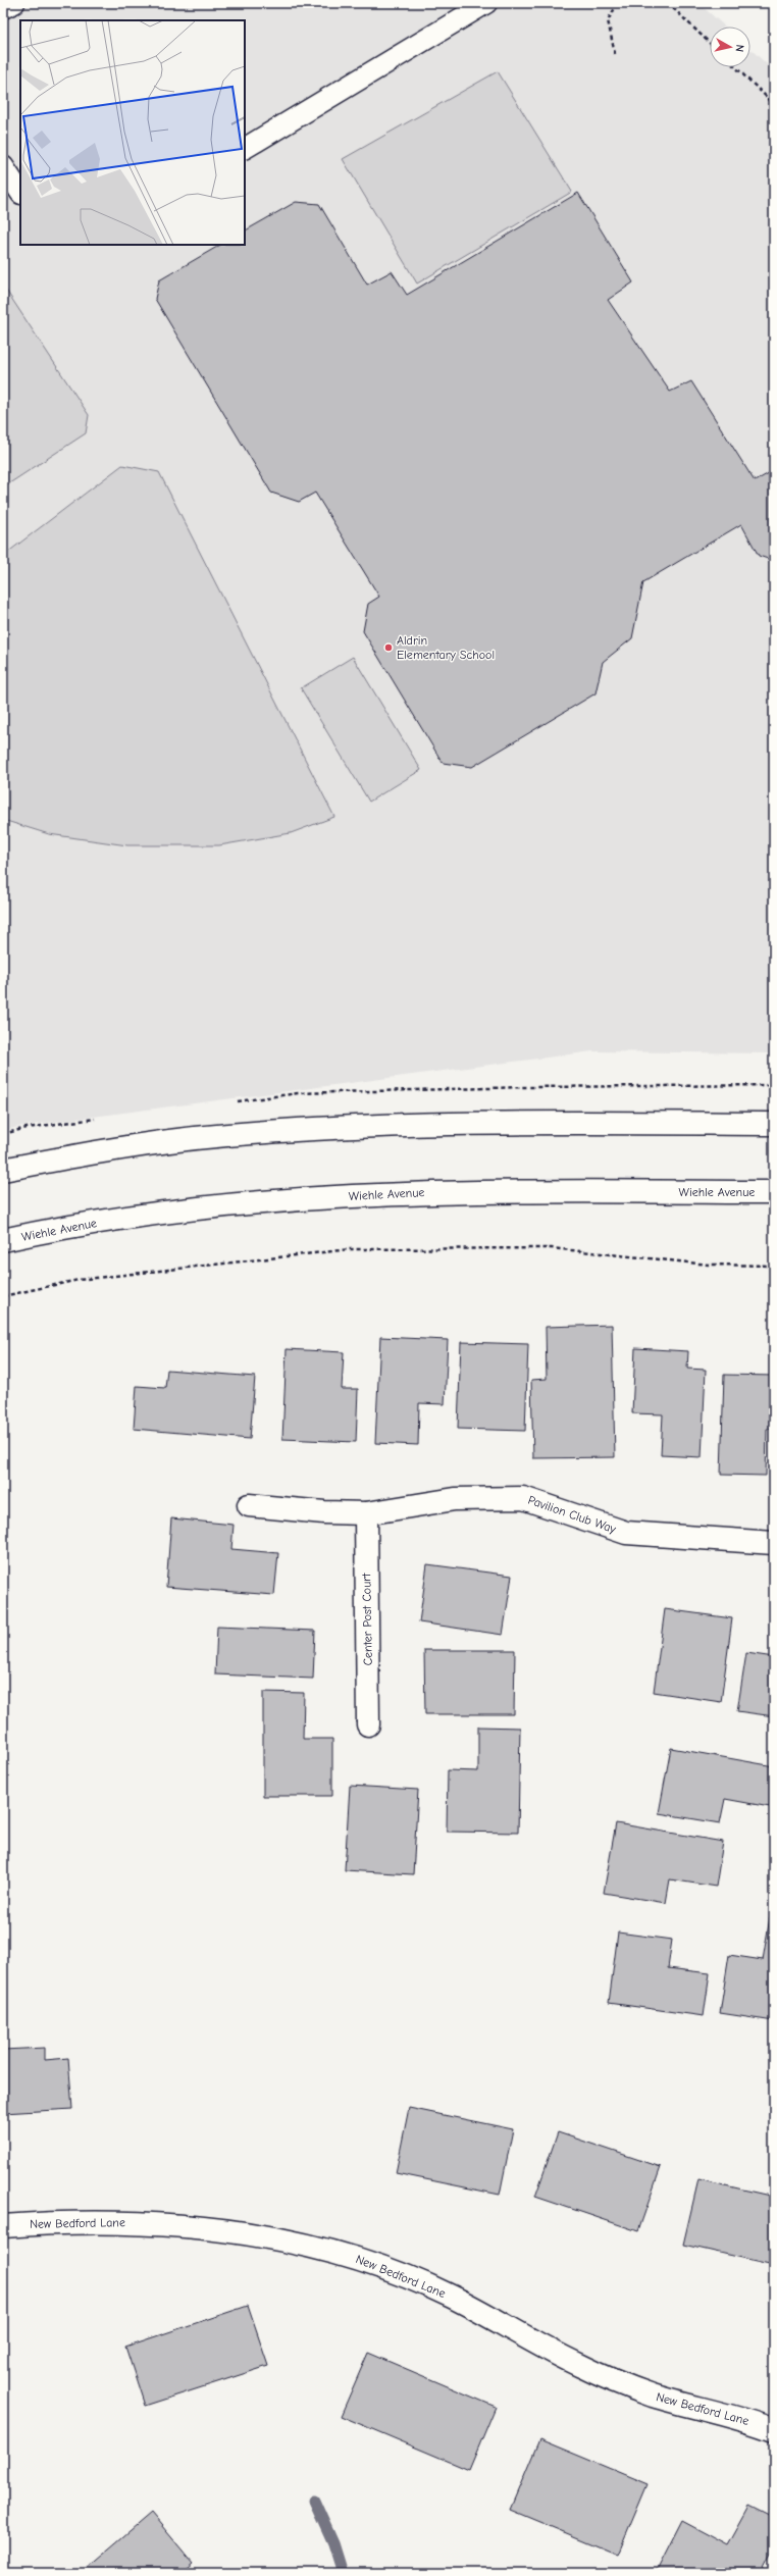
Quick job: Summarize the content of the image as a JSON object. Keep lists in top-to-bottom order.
{
  "streets": {
    "street": [
      "Wiehle Avenue",
      "Pavilion Club Way",
      "Center Post Court",
      "New Bedford Lane"
    ]
  },
  "crossings": [
    ["Pavilion Club Way", "Center Post Court"]
  ],
  "places": ["Aldrin Elementary School"],
  "north": "right"
}
